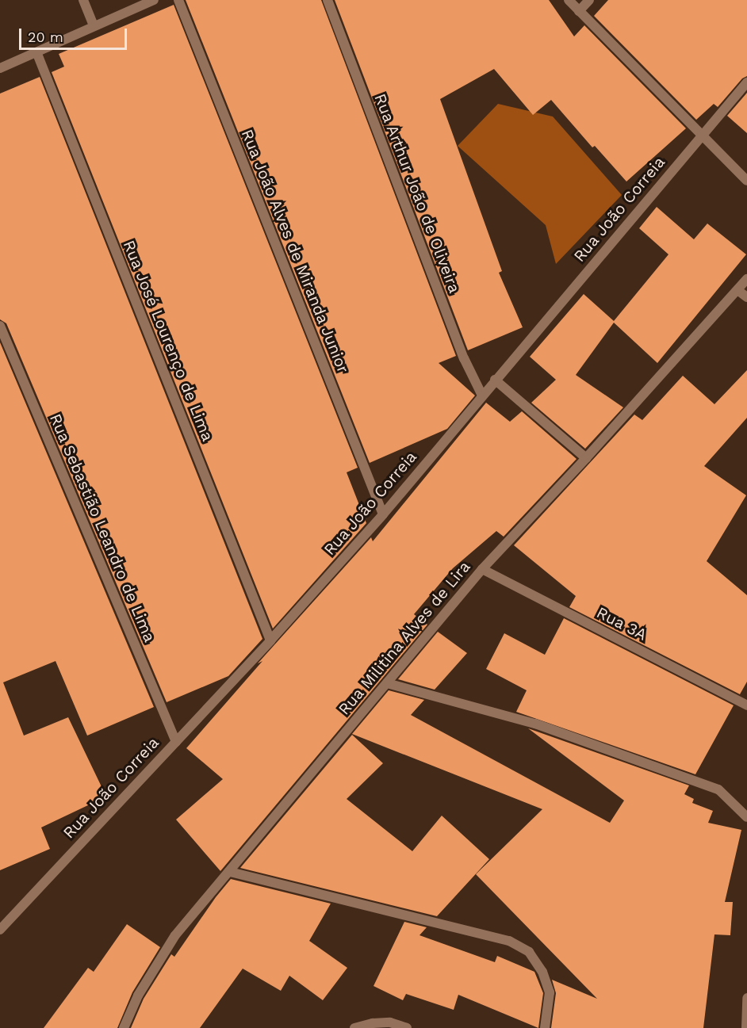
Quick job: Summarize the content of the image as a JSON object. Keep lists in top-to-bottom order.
{
  "streets": {
    "street": [
      "Rua Arthur João de Oliveira",
      "Rua João Correia",
      "Rua João Alves de Miranda Junior",
      "Rua José Lourenço de Lima",
      "Rua Sebastião Leandro de Lima",
      "Rua 3A",
      "Rua Militina Alves de Lira"
    ]
  },
  "crossings": [
    ["Rua Arthur João de Oliveira", "Rua João Correia"],
    ["Rua João Correia", "Rua João Alves de Miranda Junior"],
    ["Rua João Correia", "Rua José Lourenço de Lima"],
    ["Rua João Correia", "Rua Sebastião Leandro de Lima"],
    ["Rua 3A", "Rua Militina Alves de Lira"]
  ],
  "scale_bar": "20 m"
}
